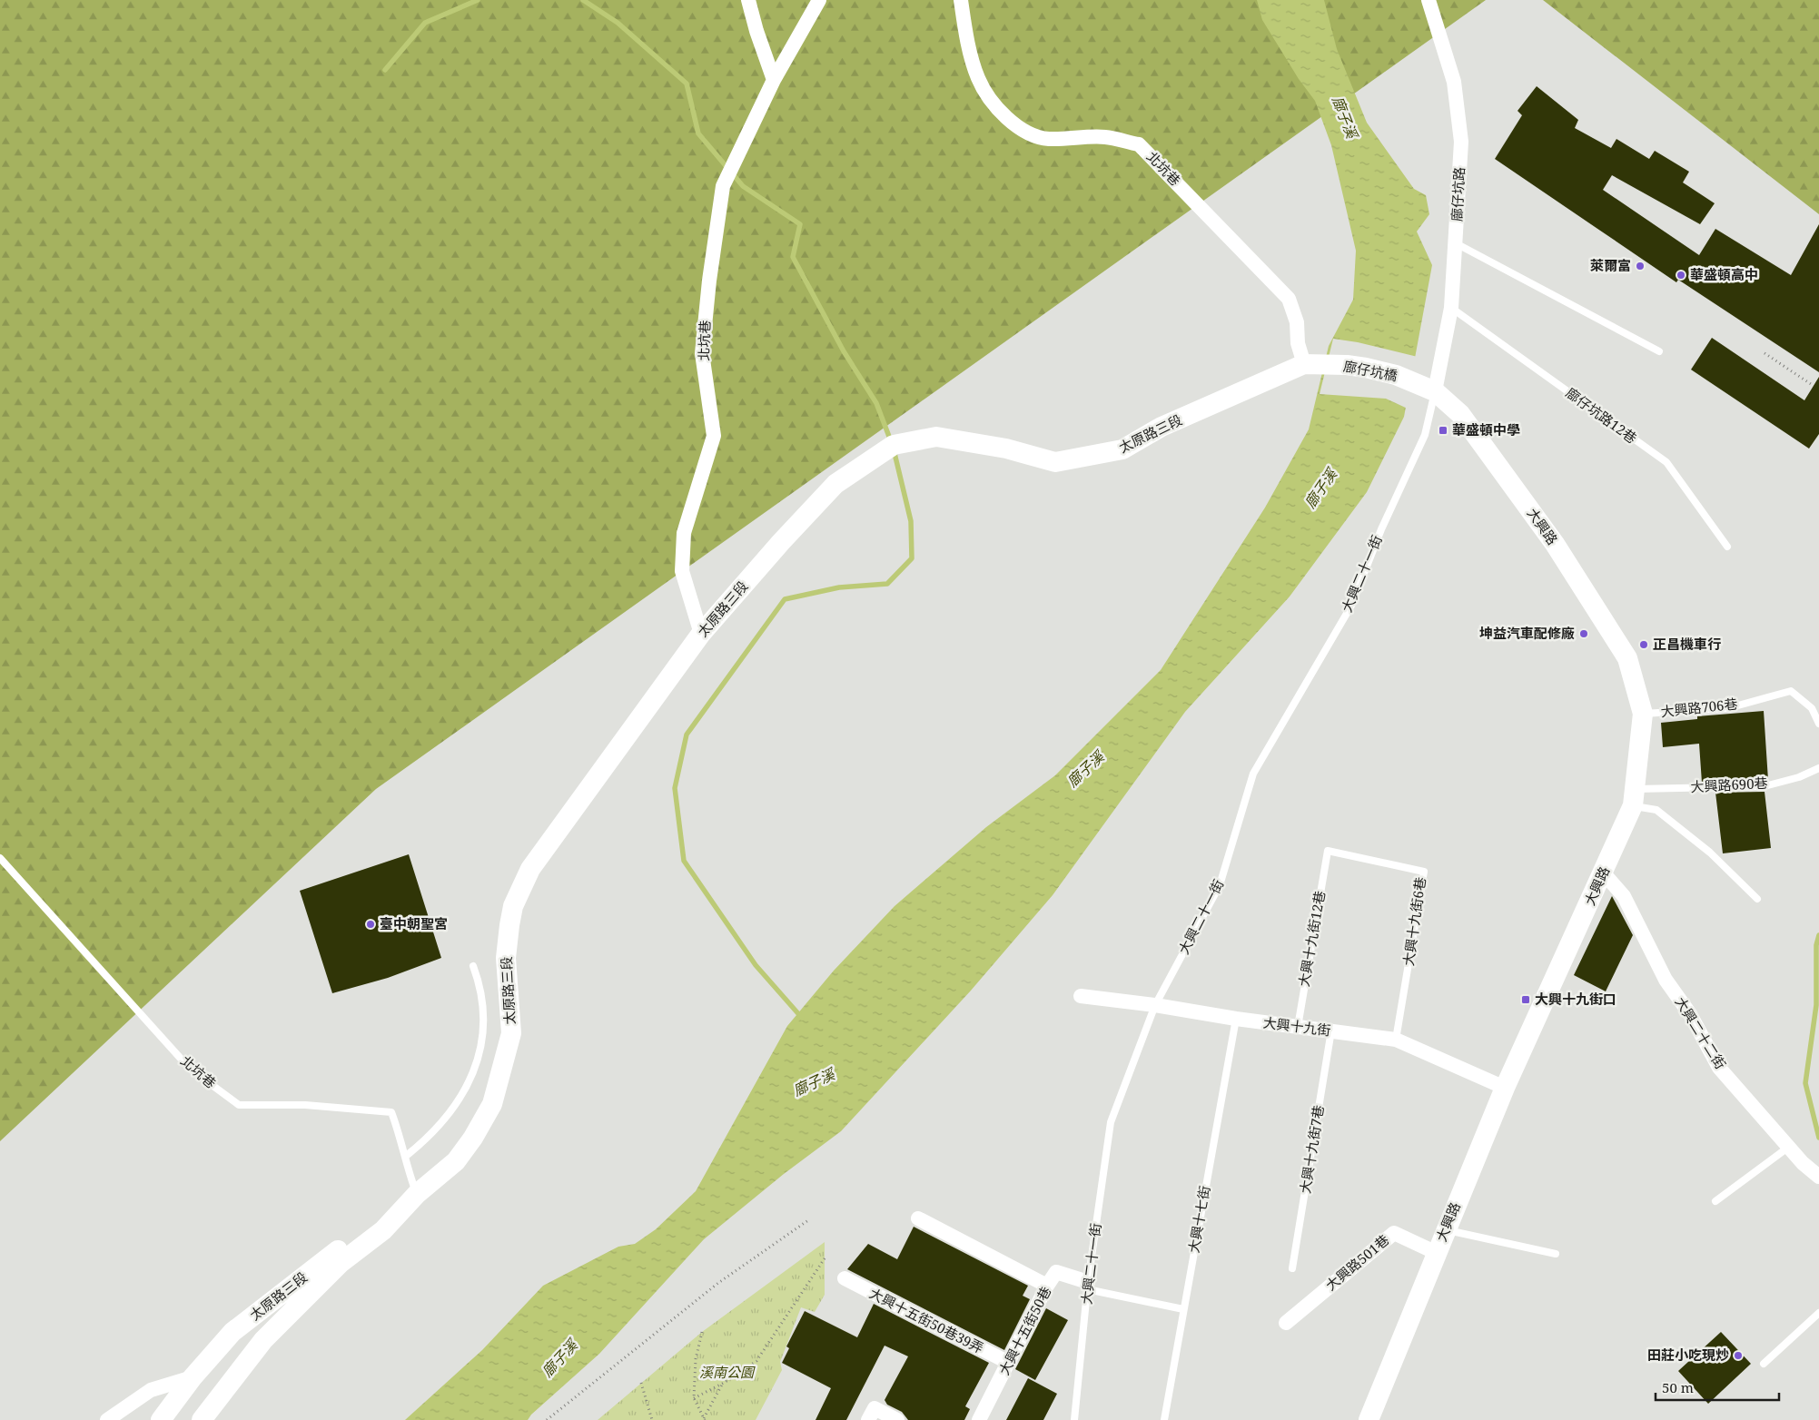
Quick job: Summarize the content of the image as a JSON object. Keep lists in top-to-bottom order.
{
  "streets": {
    "main road": ["廍仔坑橋", "太原路三段", "大興路"],
    "street": [
      "北坑巷",
      "廍仔坑路",
      "大興十九街",
      "大興二十二街",
      "大興路501巷",
      "大興十五街50巷39弄",
      "大興十五街50巷"
    ],
    "lane": [
      "廍仔坑路12巷",
      "大興二十一街",
      "大興路706巷",
      "大興路690巷",
      "大興十九街6巷",
      "大興十九街12巷",
      "大興十九街7巷",
      "大興十七街"
    ]
  },
  "crossings": [
    ["北坑巷", "廍仔坑橋"],
    ["北坑巷", "太原路三段"],
    ["廍仔坑路", "廍仔坑橋"],
    ["廍仔坑路", "廍仔坑路12巷"],
    ["廍仔坑路", "大興路"],
    ["廍仔坑路", "大興二十一街"],
    ["廍仔坑橋", "太原路三段"],
    ["廍仔坑橋", "大興路"],
    ["廍仔坑橋", "大興二十一街"],
    ["大興路", "大興二十一街"],
    ["大興路", "大興路706巷"],
    ["大興路", "大興路690巷"],
    ["大興路", "大興十九街"],
    ["大興路", "大興二十二街"],
    ["大興路", "大興路501巷"],
    ["大興二十一街", "大興十九街"],
    ["大興二十一街", "大興十五街50巷"],
    ["大興十九街6巷", "大興十九街12巷"],
    ["大興十九街6巷", "大興十九街"],
    ["大興十九街12巷", "大興十九街"],
    ["大興十九街", "大興十九街7巷"],
    ["大興十九街", "大興十七街"],
    ["大興十五街50巷39弄", "大興十五街50巷"]
  ],
  "water": ["廍子溪"],
  "parks": ["溪南公園"],
  "places": {
    "other": [
      "萊爾富",
      "華盛頓高中",
      "坤益汽車配修廠",
      "正昌機車行",
      "臺中朝聖宮",
      "田莊小吃現炒"
    ],
    "transit": ["華盛頓中學", "大興十九街口"]
  },
  "scale_bar": "50 m"
}
